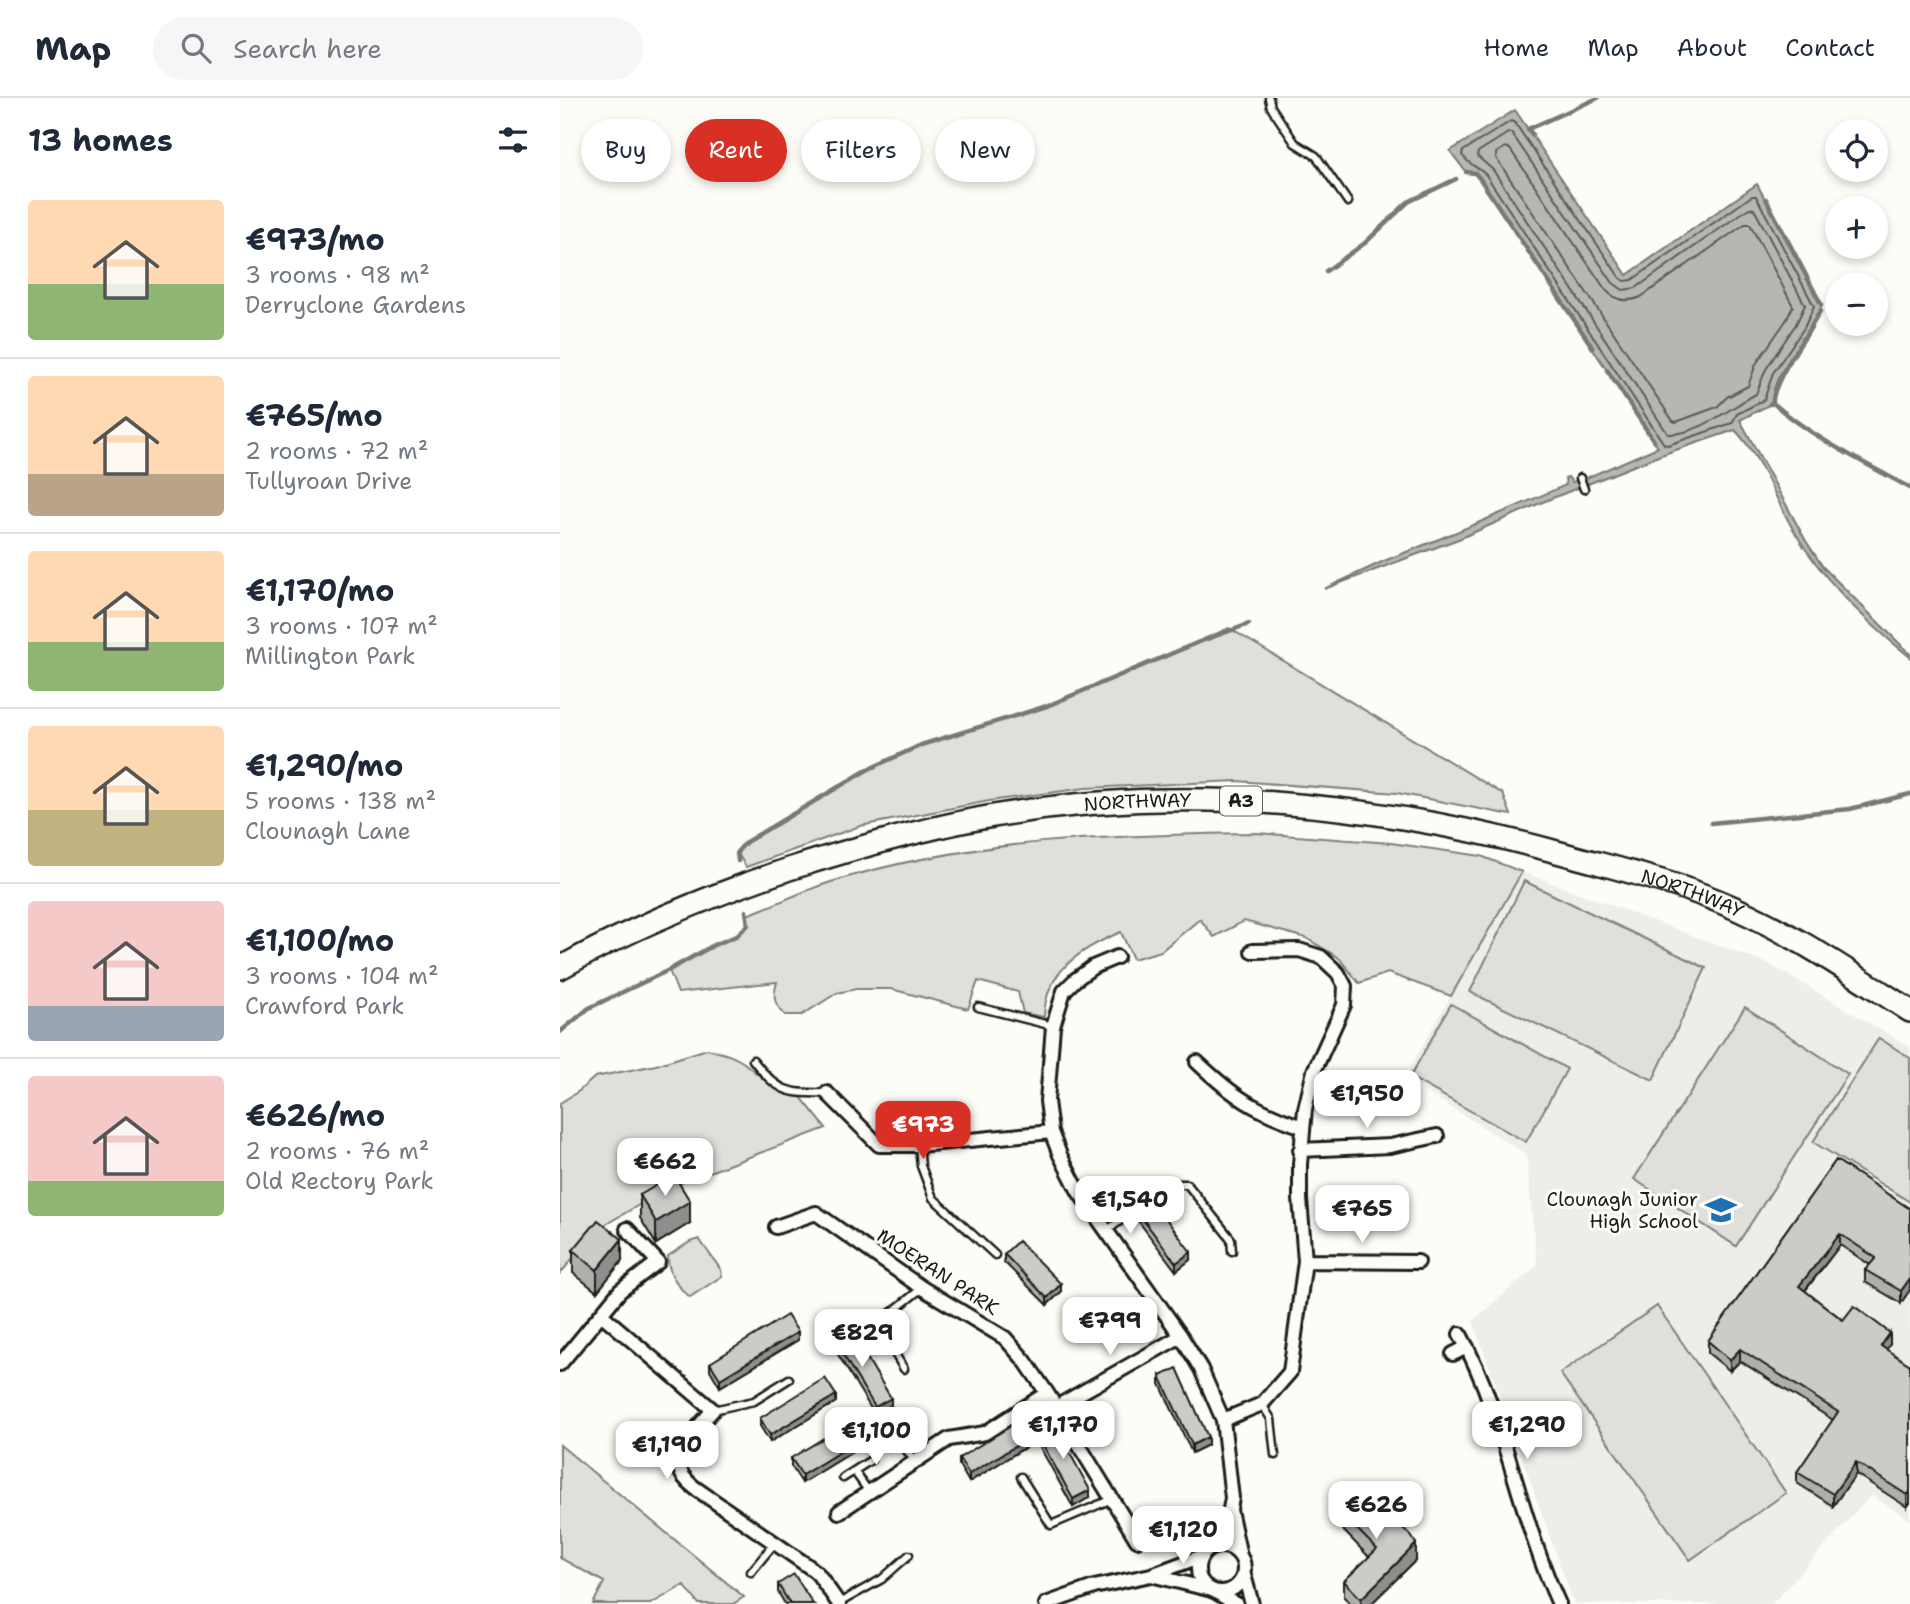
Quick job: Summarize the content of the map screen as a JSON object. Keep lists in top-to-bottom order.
{
  "streets": {
    "highway": ["A3", "NORTHWAY"],
    "street": ["MOERAN PARK"]
  },
  "places": {
    "school or university": ["Clounagh Junior High School"]
  },
  "page": {
    "header": "Map",
    "search": "Search here",
    "nav": [
      "Home",
      "Map",
      "About",
      "Contact"
    ],
    "heading": "13 homes",
    "map_buttons": ["+", "−"],
    "chip": [
      "Buy",
      "Rent",
      "Filters",
      "New"
    ],
    "list": [
      {
        "name": "€973/mo",
        "note": "3 rooms · 98 m² · Derryclone Gardens"
      },
      {
        "name": "€765/mo",
        "note": "2 rooms · 72 m² · Tullyroan Drive"
      },
      {
        "name": "€1,170/mo",
        "note": "3 rooms · 107 m² · Millington Park"
      },
      {
        "name": "€1,290/mo",
        "note": "5 rooms · 138 m² · Clounagh Lane"
      },
      {
        "name": "€1,100/mo",
        "note": "3 rooms · 104 m² · Crawford Park"
      },
      {
        "name": "€626/mo",
        "note": "2 rooms · 76 m² · Old Rectory Park"
      }
    ],
    "price": [
      "€1,950",
      "€973",
      "€662",
      "€1,540",
      "€765",
      "€799",
      "€829",
      "€1,170",
      "€1,290",
      "€1,100",
      "€1,190",
      "€626",
      "€1,120"
    ]
  }
}
